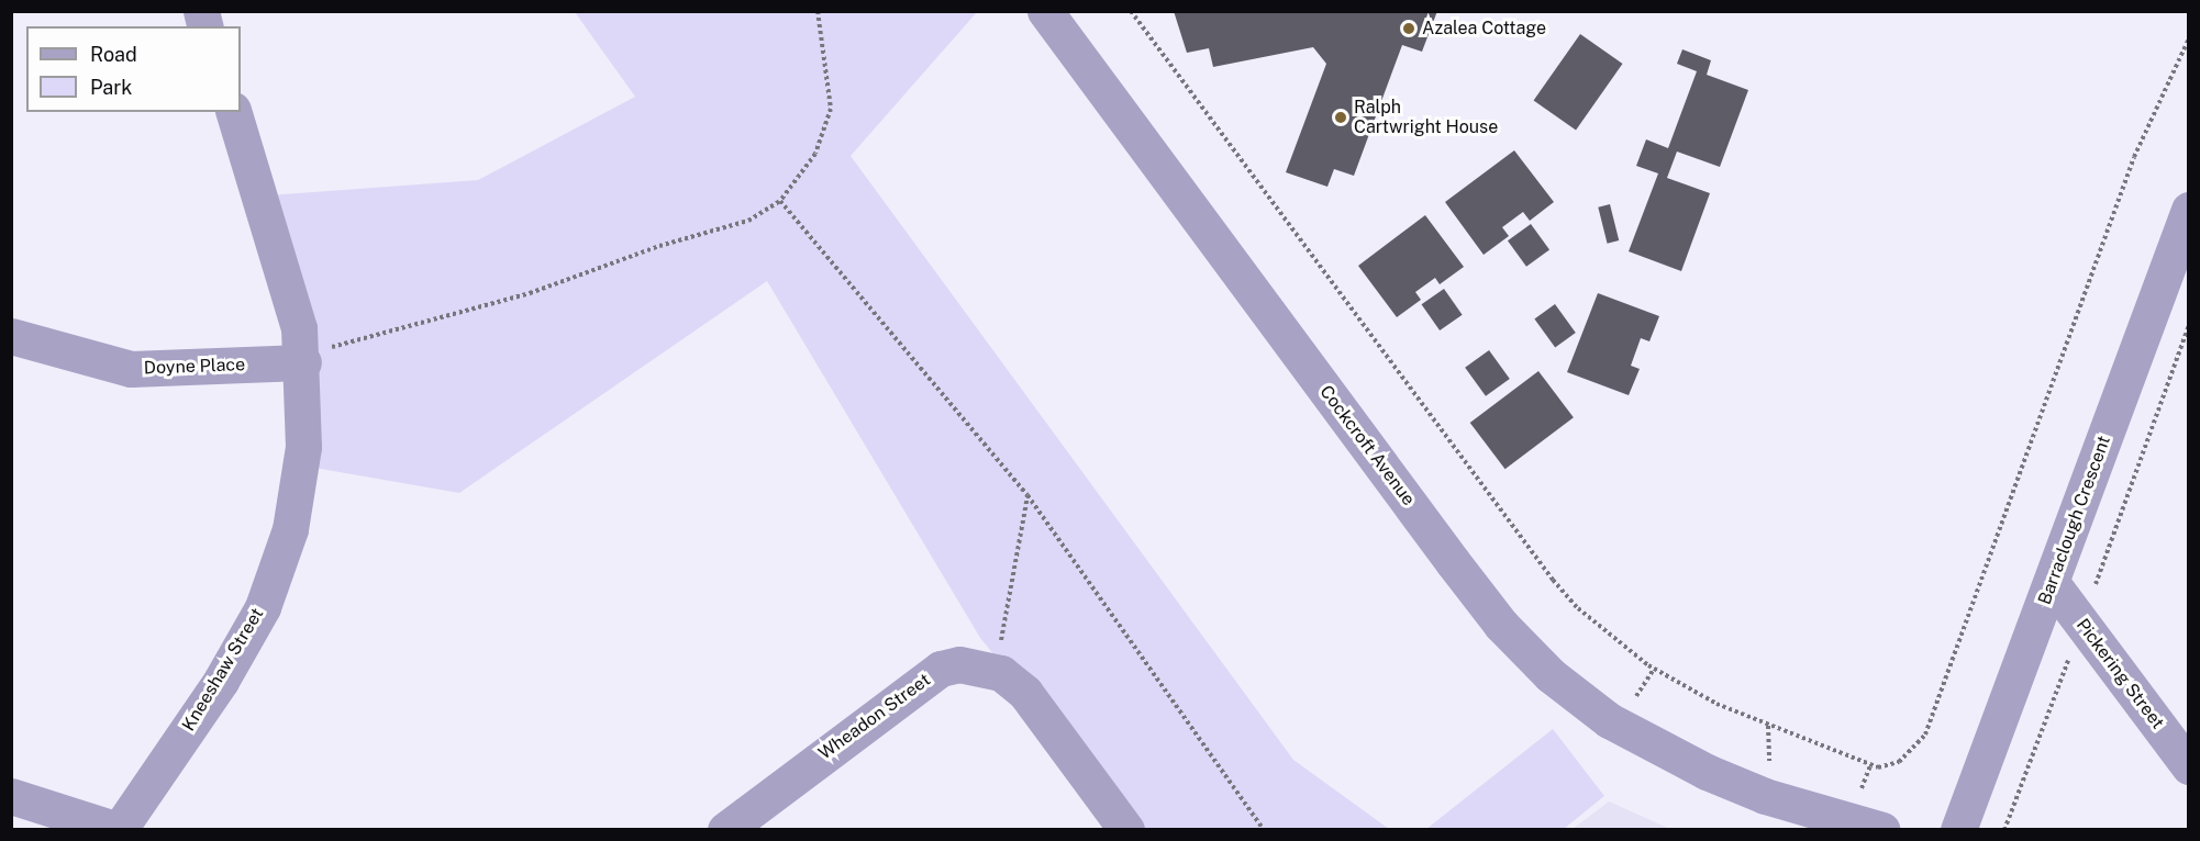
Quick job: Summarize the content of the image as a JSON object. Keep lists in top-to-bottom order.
{
  "streets": {
    "street": [
      "Doyne Place",
      "Cockcroft Avenue",
      "Barraclough Crescent",
      "Kneeshaw Street",
      "Pickering Street",
      "Wheadon Street"
    ]
  },
  "crossings": [
    ["Doyne Place", "Kneeshaw Street"],
    ["Barraclough Crescent", "Pickering Street"]
  ],
  "places": ["Azalea Cottage", "Ralph Cartwright House"],
  "legend": ["Road", "Park"]
}
